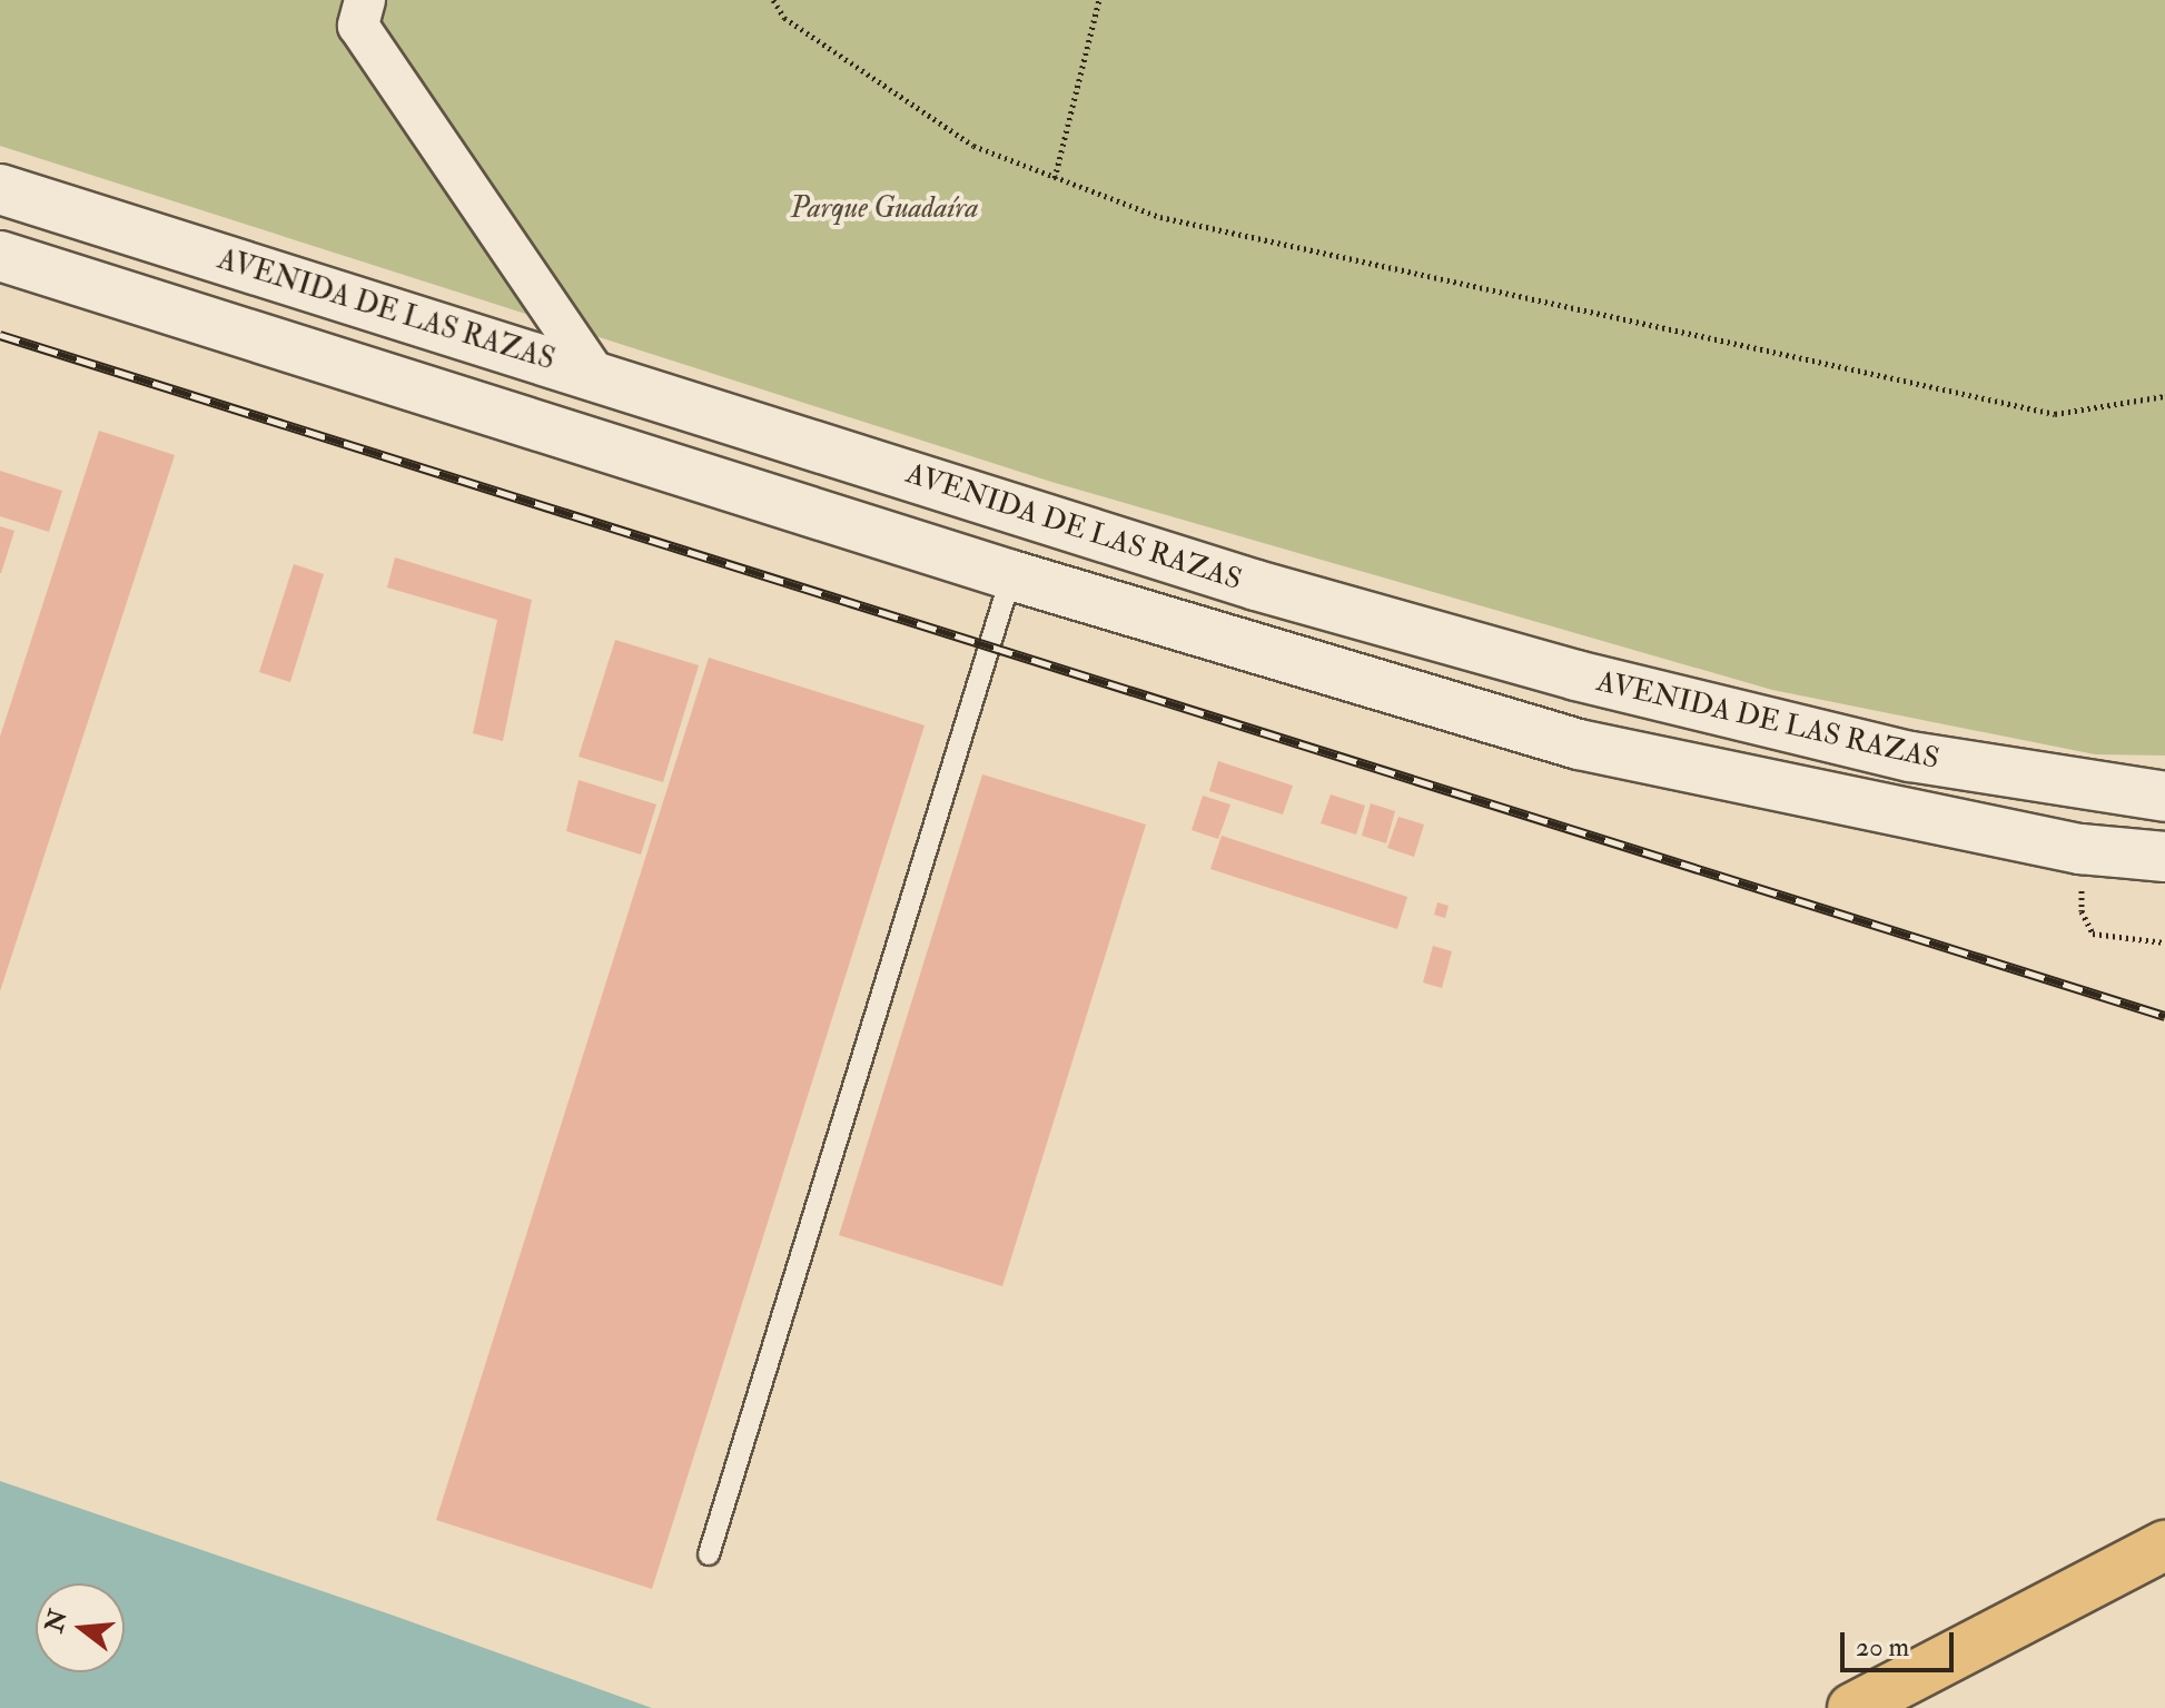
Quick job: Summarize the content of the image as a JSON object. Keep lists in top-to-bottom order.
{
  "streets": {
    "main road": ["AVENIDA DE LAS RAZAS"]
  },
  "parks": ["Parque Guadaíra"],
  "scale_bar": "20 m",
  "north": "left"
}
